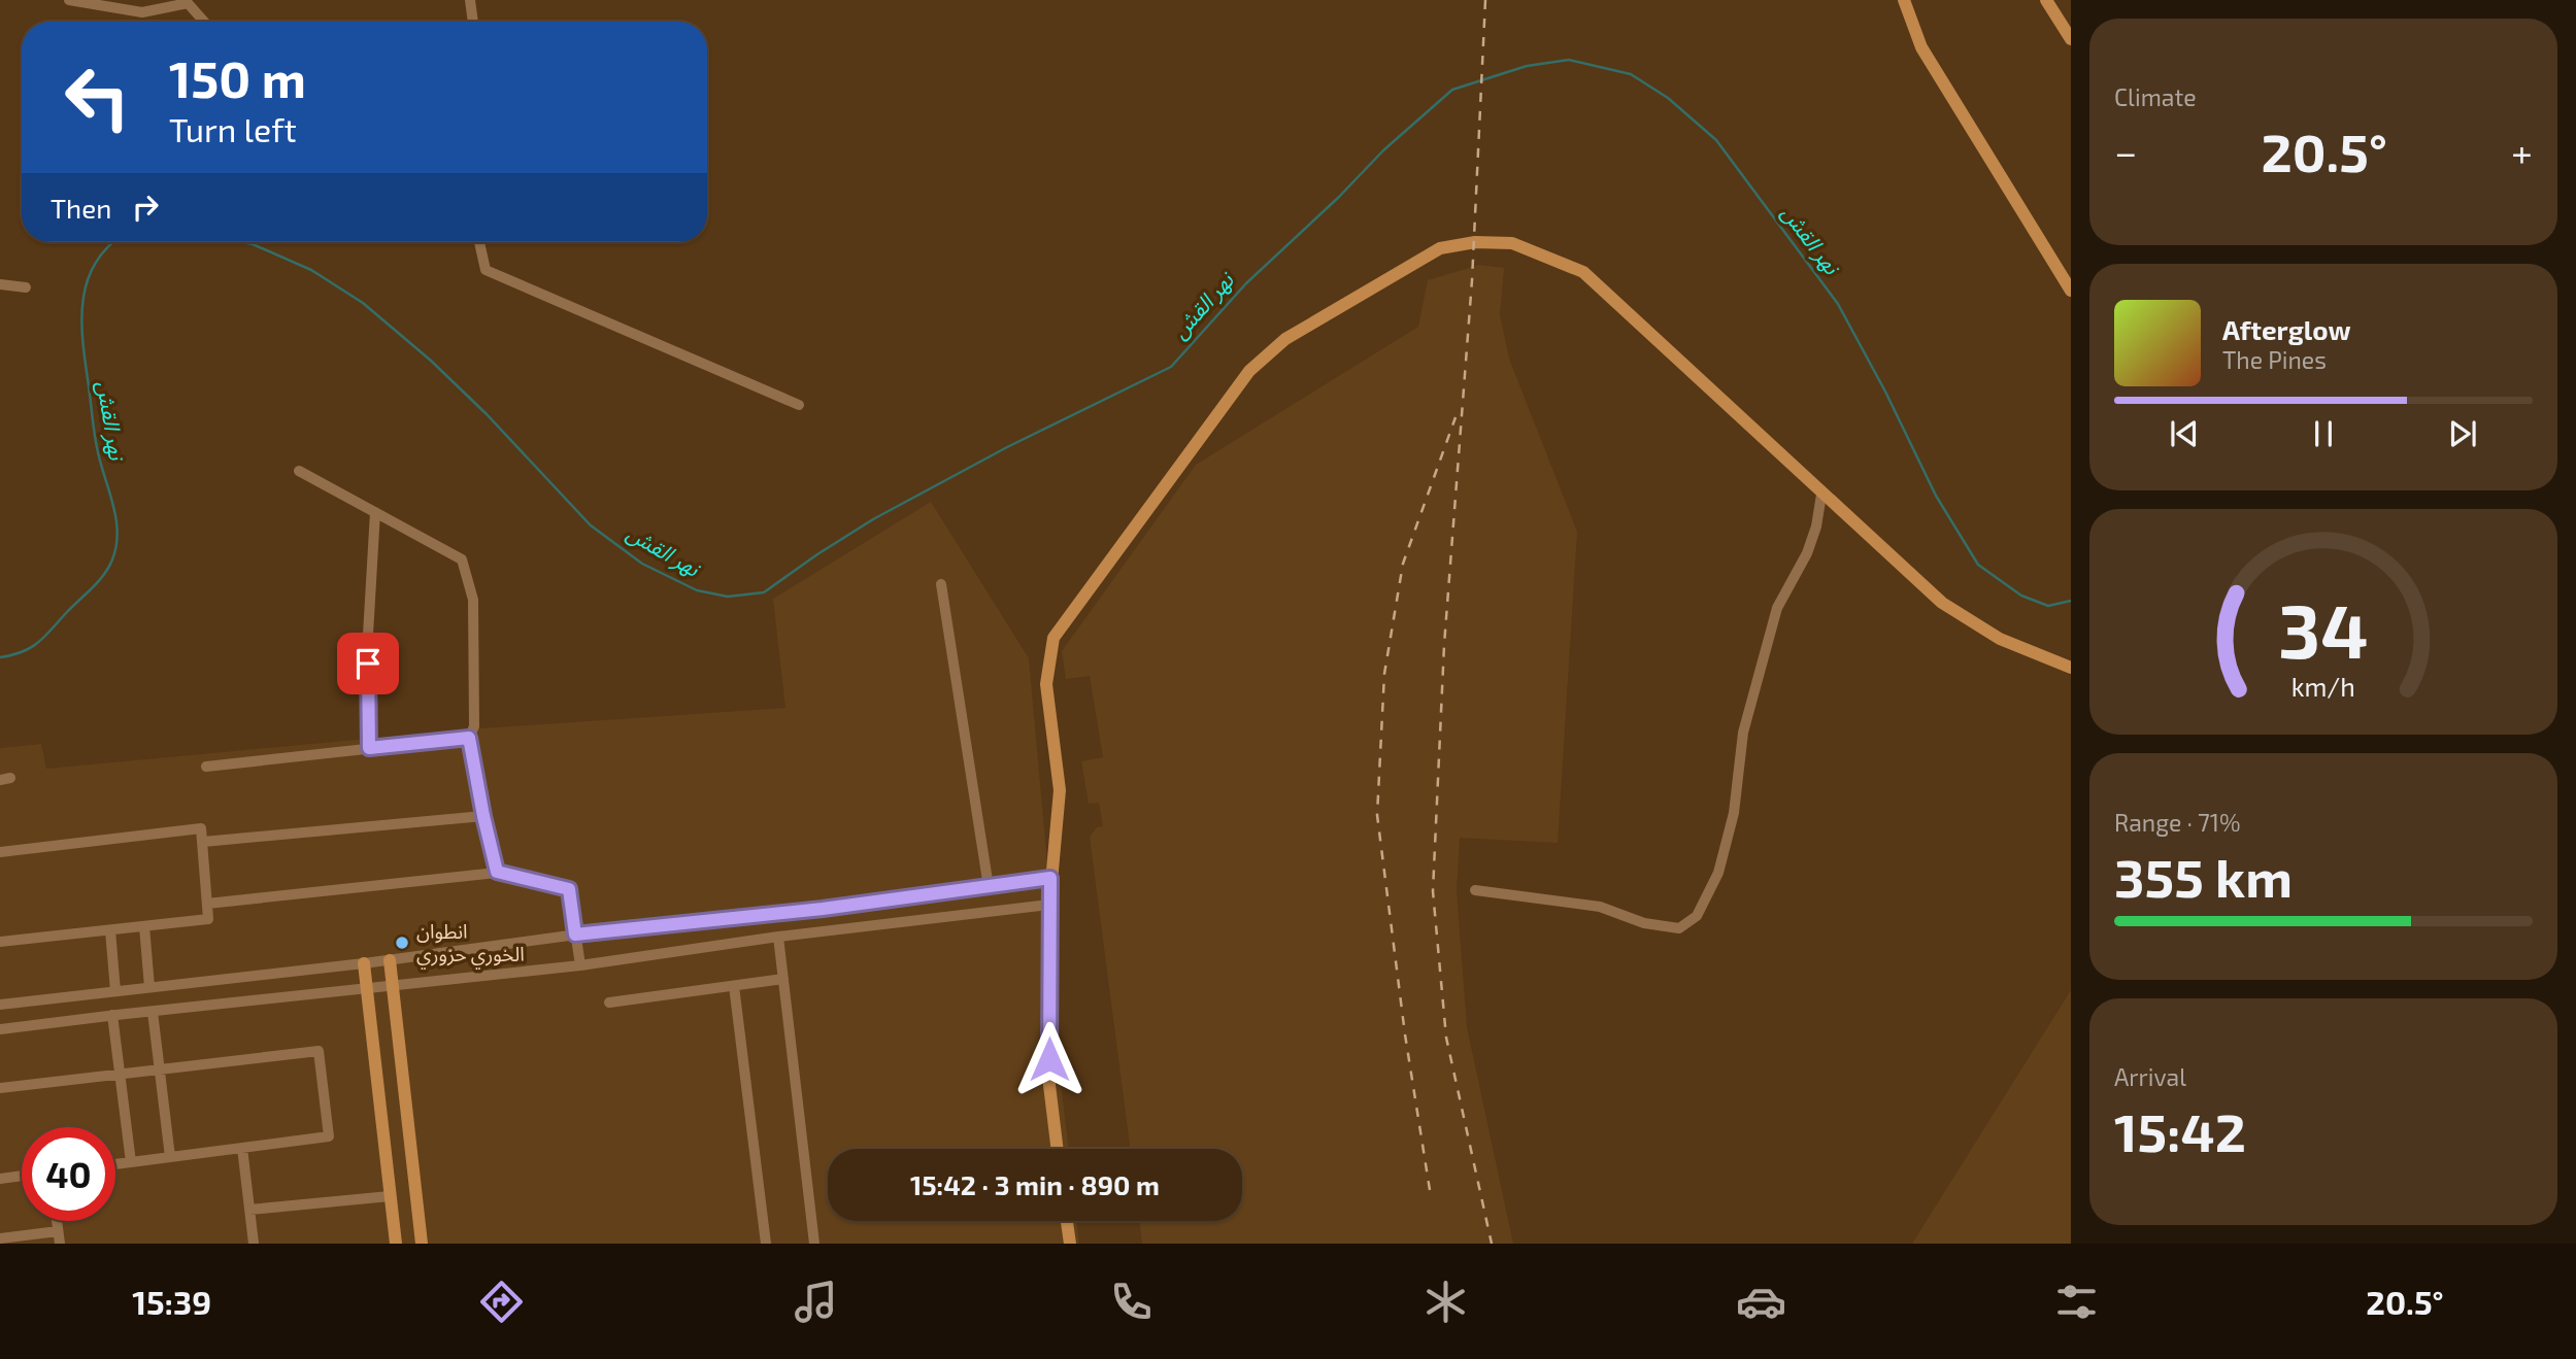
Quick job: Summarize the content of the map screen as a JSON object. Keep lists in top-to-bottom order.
{
  "water": ["نهر القش"],
  "places": ["انطوان الخوري حزوري"],
  "page": {
    "tile": [
      "Climate",
      ["Range · 71%", "355 km"],
      ["Arrival", "15:42"]
    ],
    "turn": ["150 m", "Turn left"],
    "heat": ["−", "20.5°", "+"],
    "then": "Then",
    "song": ["Afterglow", "The Pines"],
    "limit": "40",
    "trip": "15:42 · 3 min · 890 m",
    "tabs": ["15:39", "20.5°"],
    "gauge": ["34", "km/h"]
  }
}
